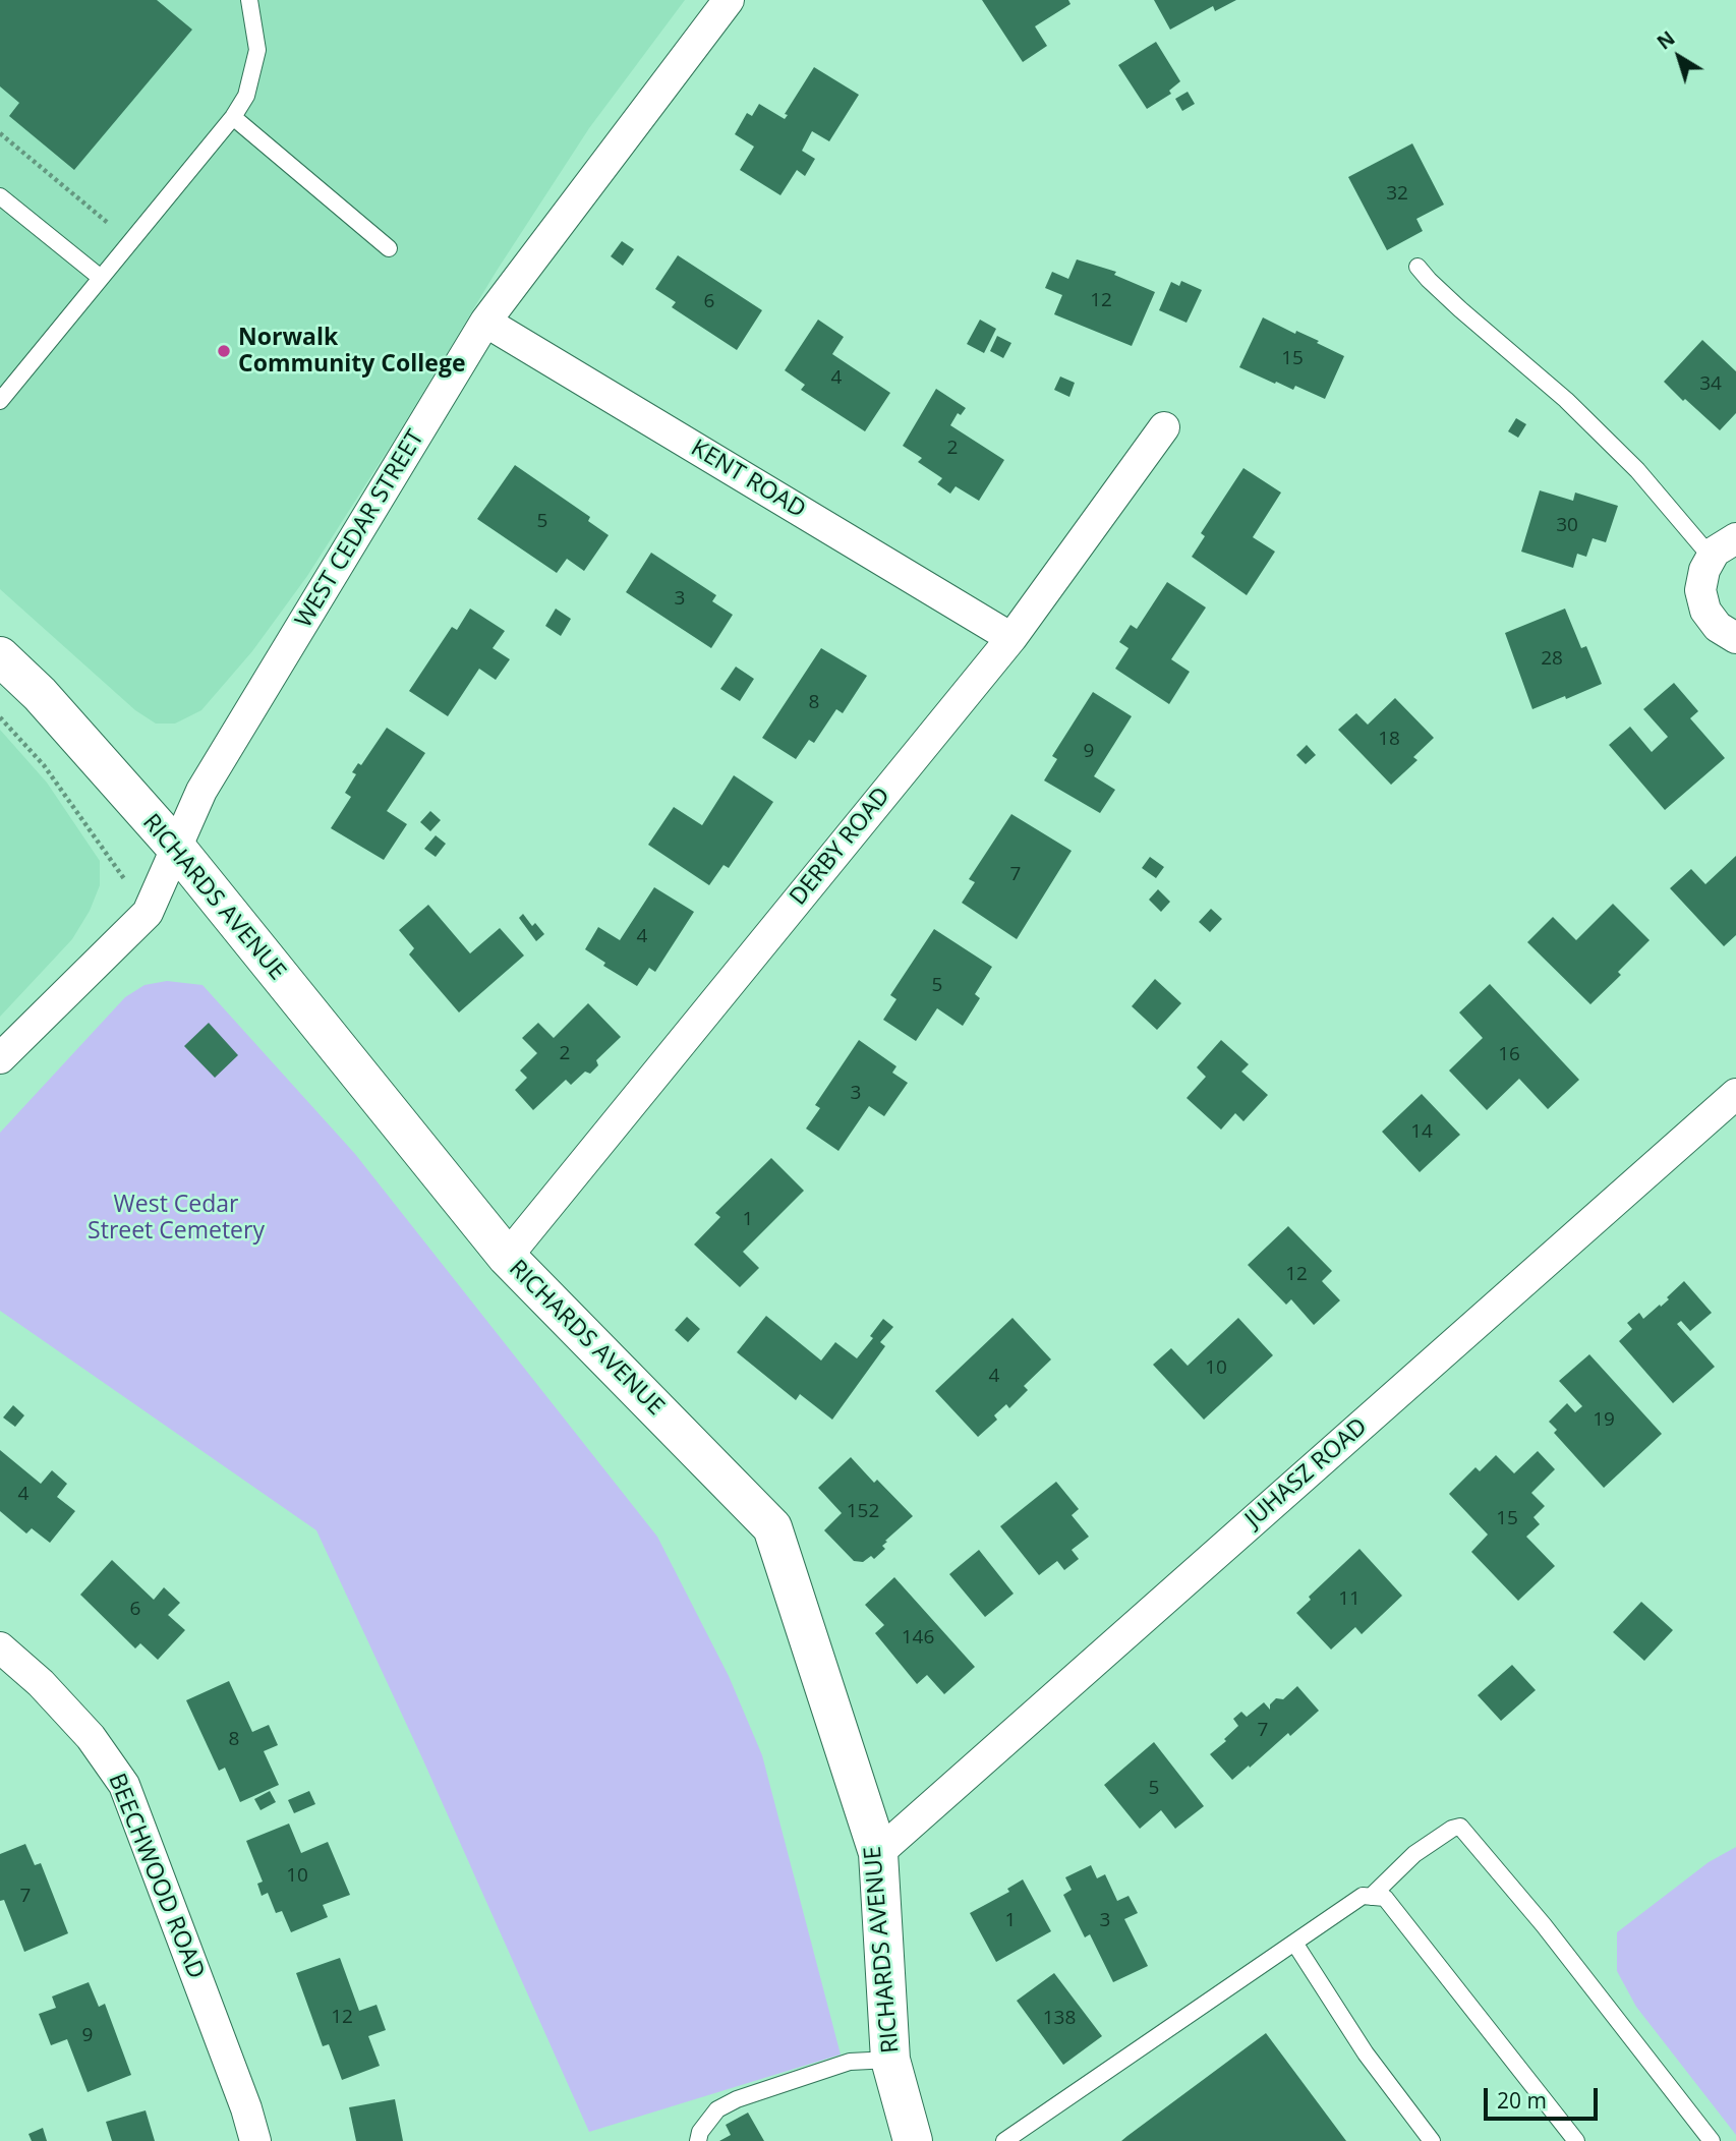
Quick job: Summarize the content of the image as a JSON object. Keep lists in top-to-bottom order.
{
  "streets": {
    "street": [
      "KENT ROAD",
      "WEST CEDAR STREET",
      "DERBY ROAD",
      "RICHARDS AVENUE",
      "JUHASZ ROAD",
      "BEECHWOOD ROAD"
    ]
  },
  "crossings": [
    ["KENT ROAD", "WEST CEDAR STREET"],
    ["KENT ROAD", "DERBY ROAD"],
    ["WEST CEDAR STREET", "RICHARDS AVENUE"],
    ["DERBY ROAD", "RICHARDS AVENUE"],
    ["RICHARDS AVENUE", "JUHASZ ROAD"]
  ],
  "parks": ["West Cedar Street Cemetery"],
  "places": ["Norwalk Community College"],
  "house_numbers": [
    "32",
    "12",
    "6",
    "15",
    "4",
    "34",
    "2",
    "5",
    "30",
    "3",
    "28",
    "8",
    "18",
    "9",
    "7",
    "4",
    "5",
    "2",
    "16",
    "3",
    "14",
    "1",
    "12",
    "10",
    "4",
    "19",
    "4",
    "152",
    "15",
    "11",
    "6",
    "146",
    "7",
    "8",
    "5",
    "10",
    "7",
    "1",
    "3",
    "12",
    "138",
    "9"
  ],
  "scale_bar": "20 m",
  "north": "top left"
}
